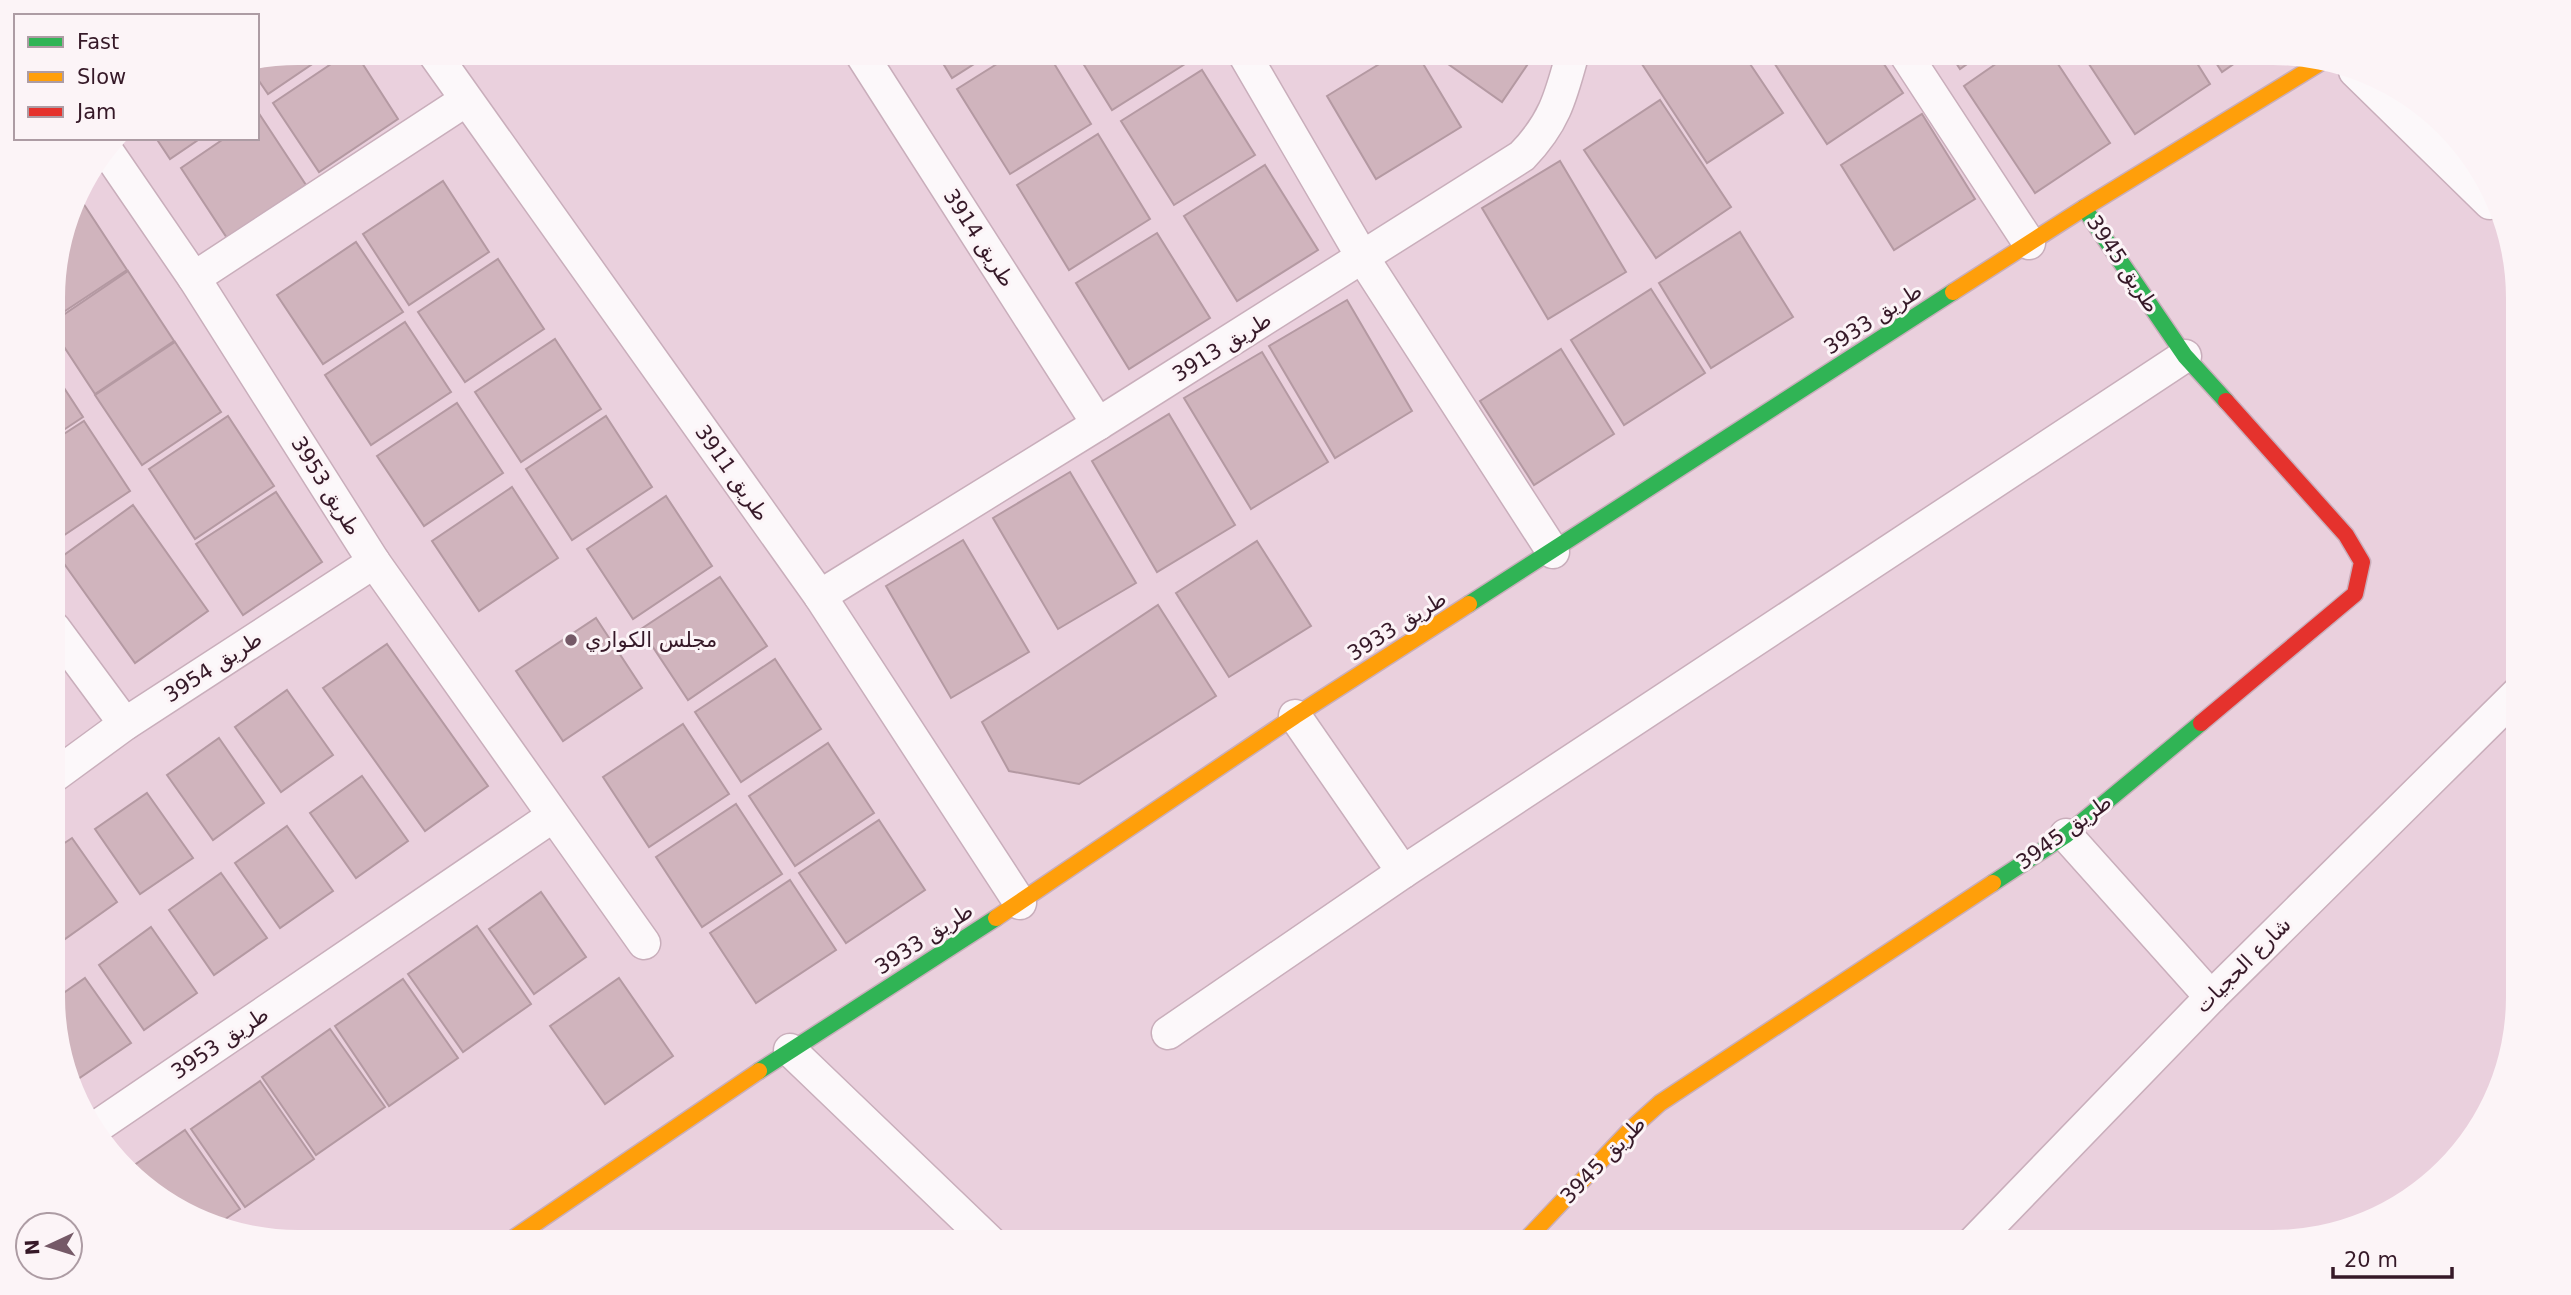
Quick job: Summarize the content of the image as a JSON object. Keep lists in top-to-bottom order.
{
  "streets": {
    "street": [
      "طريق 3914",
      "طريق 3945",
      "طريق 3933",
      "طريق 3913",
      "طريق 3911",
      "طريق 3953",
      "طريق 3954",
      "شارع الحجيات"
    ]
  },
  "crossings": [
    ["طريق 3914", "طريق 3913"],
    ["طريق 3945", "طريق 3933"],
    ["طريق 3933", "طريق 3911"],
    ["طريق 3913", "طريق 3911"],
    ["طريق 3953", "طريق 3954"]
  ],
  "places": ["مجلس الكواري"],
  "legend": ["Fast", "Slow", "Jam"],
  "scale_bar": "20 m",
  "north": "left"
}
